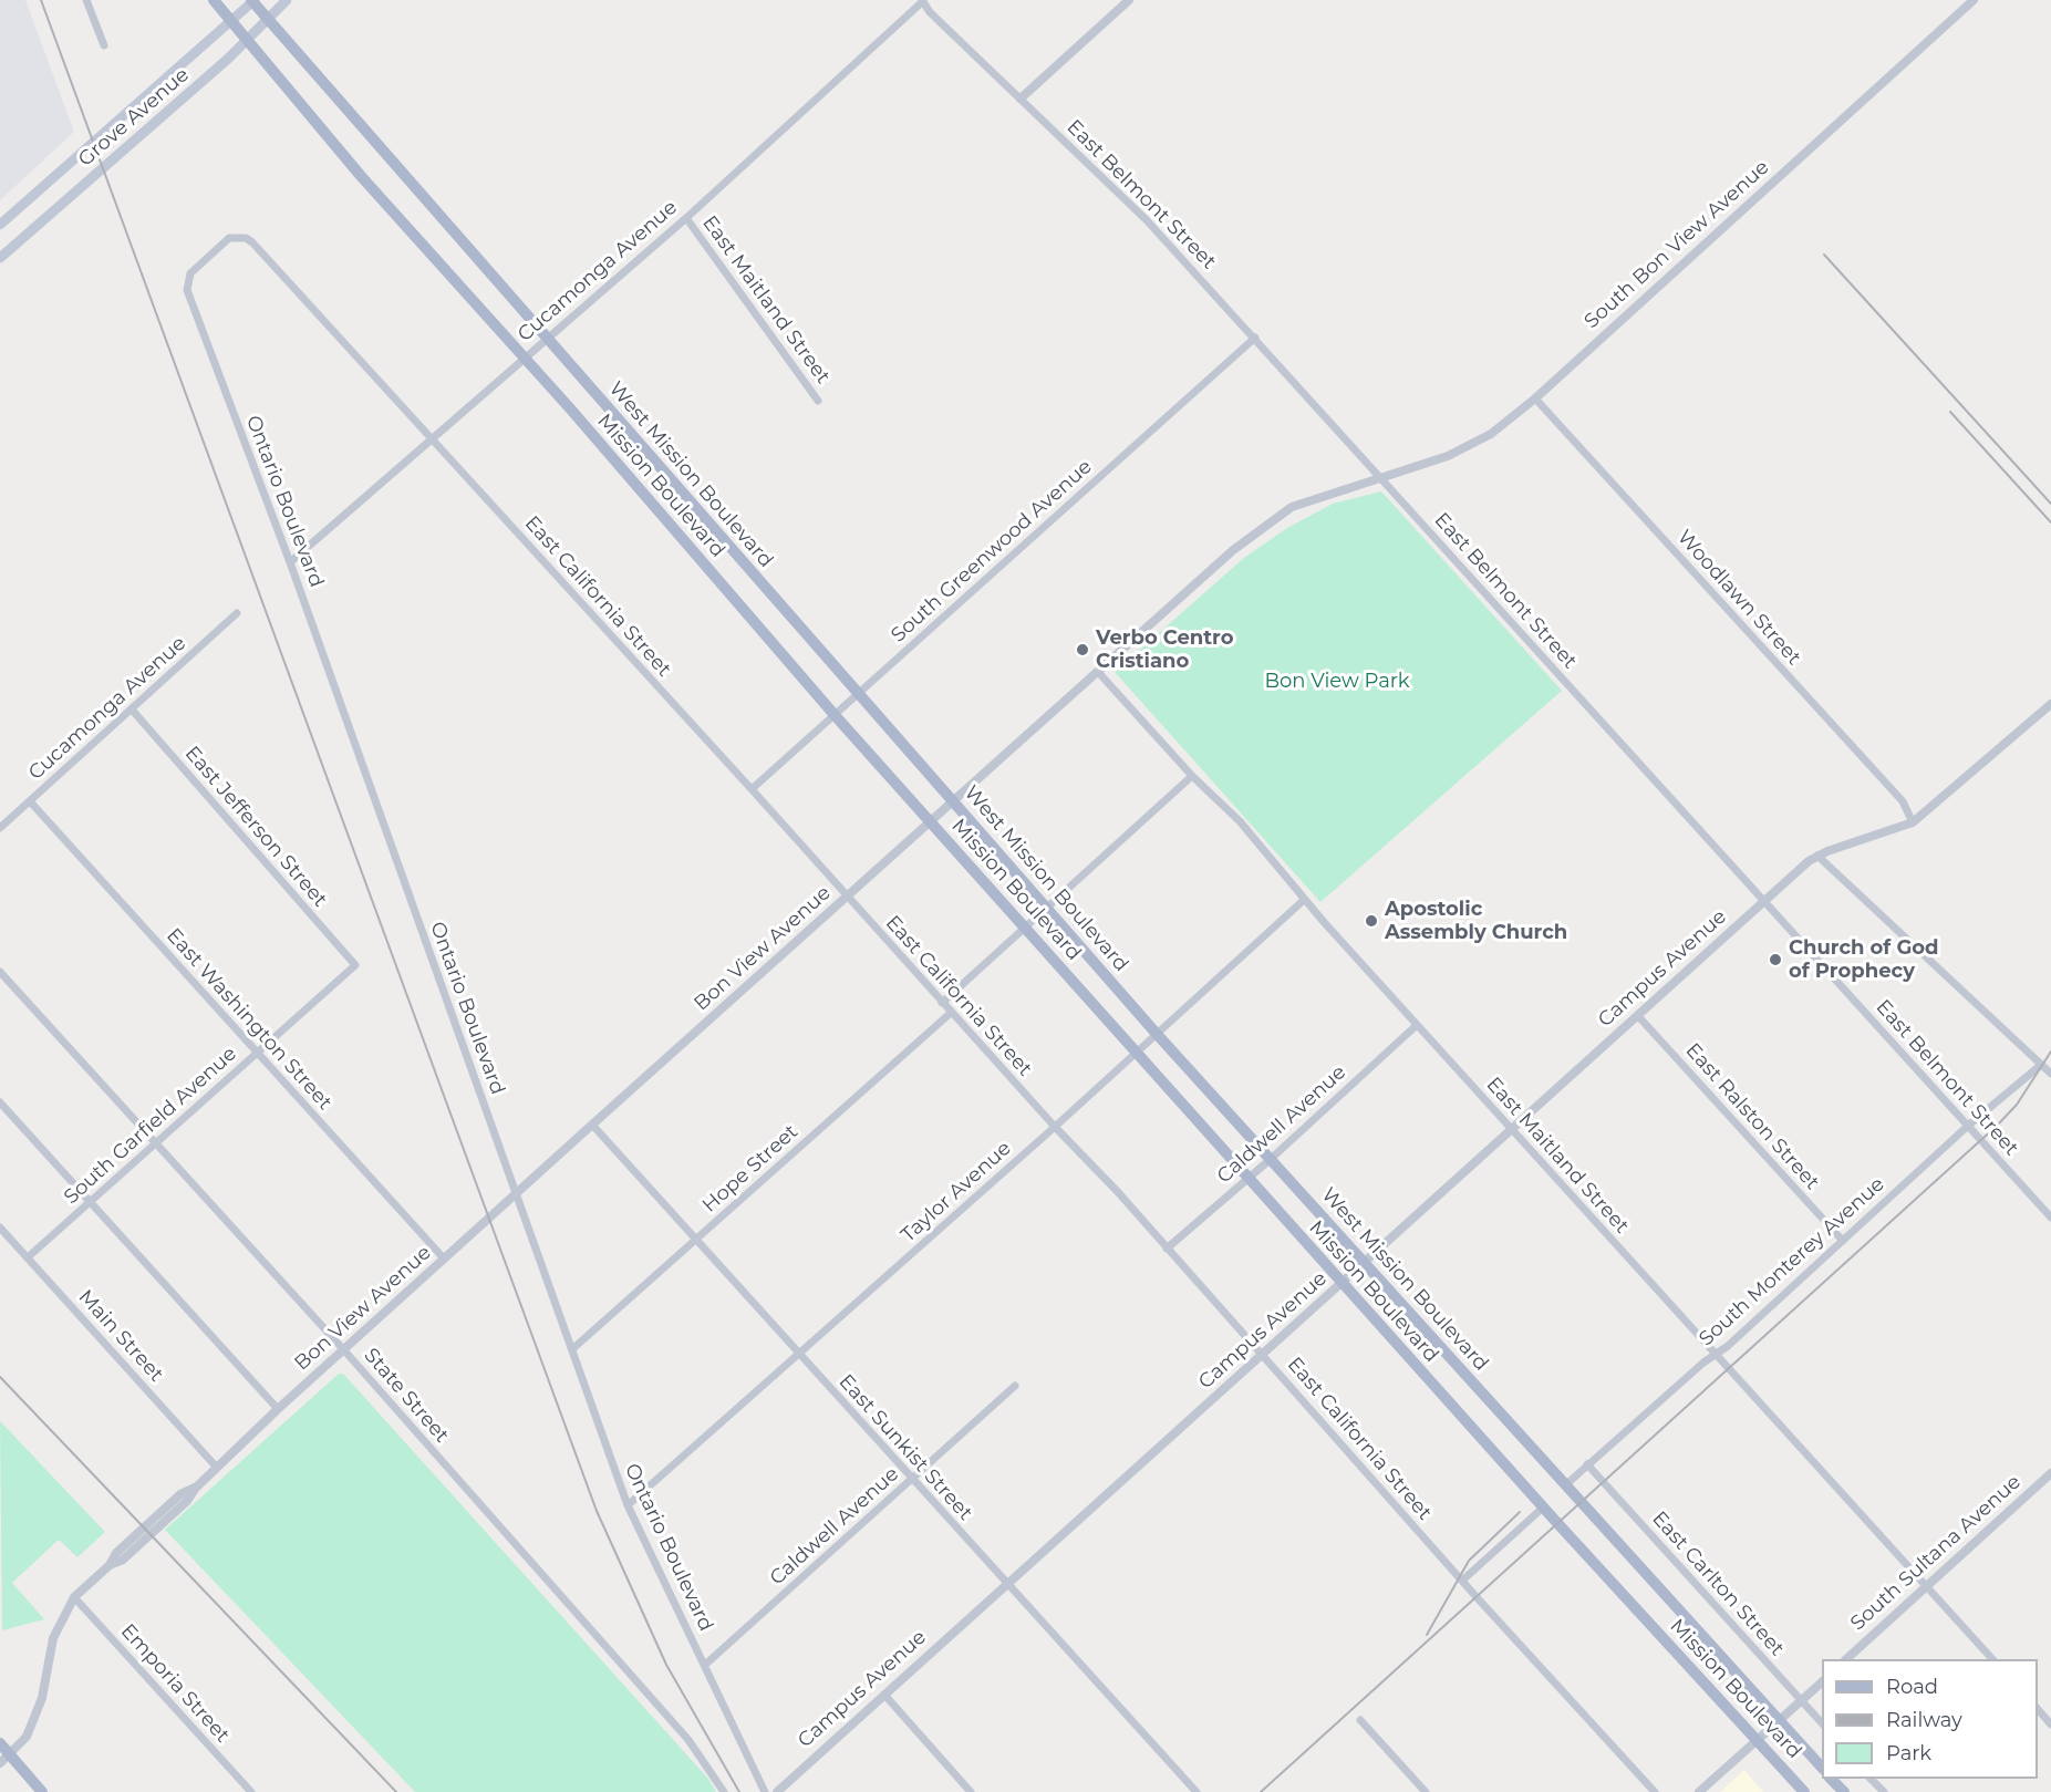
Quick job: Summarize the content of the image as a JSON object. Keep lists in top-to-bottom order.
{
  "streets": {
    "main road": ["Grove Avenue", "West Mission Boulevard", "Mission Boulevard"],
    "street": [
      "East Belmont Street",
      "South Bon View Avenue",
      "Cucamonga Avenue",
      "East Maitland Street",
      "Ontario Boulevard",
      "South Greenwood Avenue",
      "East California Street",
      "Woodlawn Street",
      "East Jefferson Street",
      "Bon View Avenue",
      "Campus Avenue",
      "East Washington Street",
      "East Ralston Street",
      "Caldwell Avenue",
      "South Garfield Avenue",
      "Hope Street",
      "Taylor Avenue",
      "South Monterey Avenue",
      "Main Street",
      "State Street",
      "East Sunkist Street",
      "South Sultana Avenue",
      "East Carlton Street",
      "Emporia Street"
    ]
  },
  "crossings": [
    ["Grove Avenue", "West Mission Boulevard"],
    ["Grove Avenue", "Mission Boulevard"],
    ["East Belmont Street", "South Bon View Avenue"],
    ["East Belmont Street", "Cucamonga Avenue"],
    ["East Belmont Street", "South Greenwood Avenue"],
    ["East Belmont Street", "Bon View Avenue"],
    ["East Belmont Street", "Campus Avenue"],
    ["East Belmont Street", "South Monterey Avenue"],
    ["South Bon View Avenue", "Woodlawn Street"],
    ["South Bon View Avenue", "Bon View Avenue"],
    ["Cucamonga Avenue", "East Maitland Street"],
    ["Cucamonga Avenue", "West Mission Boulevard"],
    ["Cucamonga Avenue", "Mission Boulevard"],
    ["Cucamonga Avenue", "Ontario Boulevard"],
    ["Cucamonga Avenue", "East California Street"],
    ["Cucamonga Avenue", "East Jefferson Street"],
    ["Cucamonga Avenue", "East Washington Street"],
    ["East Maitland Street", "Bon View Avenue"],
    ["East Maitland Street", "Campus Avenue"],
    ["East Maitland Street", "Caldwell Avenue"],
    ["East Maitland Street", "Taylor Avenue"],
    ["East Maitland Street", "South Monterey Avenue"],
    ["East Maitland Street", "South Sultana Avenue"],
    ["West Mission Boulevard", "South Greenwood Avenue"],
    ["West Mission Boulevard", "Bon View Avenue"],
    ["West Mission Boulevard", "Campus Avenue"],
    ["West Mission Boulevard", "Caldwell Avenue"],
    ["West Mission Boulevard", "Taylor Avenue"],
    ["West Mission Boulevard", "South Monterey Avenue"],
    ["Mission Boulevard", "South Greenwood Avenue"],
    ["Mission Boulevard", "Bon View Avenue"],
    ["Mission Boulevard", "Campus Avenue"],
    ["Mission Boulevard", "Caldwell Avenue"],
    ["Mission Boulevard", "Taylor Avenue"],
    ["Ontario Boulevard", "East California Street"],
    ["Ontario Boulevard", "Bon View Avenue"],
    ["Ontario Boulevard", "Caldwell Avenue"],
    ["Ontario Boulevard", "Hope Street"],
    ["Ontario Boulevard", "Taylor Avenue"],
    ["South Greenwood Avenue", "East California Street"],
    ["East California Street", "Bon View Avenue"],
    ["East California Street", "Campus Avenue"],
    ["East California Street", "Caldwell Avenue"],
    ["East California Street", "Hope Street"],
    ["East California Street", "Taylor Avenue"],
    ["Woodlawn Street", "Campus Avenue"],
    ["East Jefferson Street", "South Garfield Avenue"],
    ["Bon View Avenue", "East Washington Street"],
    ["Bon View Avenue", "Main Street"],
    ["Bon View Avenue", "State Street"],
    ["Bon View Avenue", "East Sunkist Street"],
    ["Bon View Avenue", "Emporia Street"],
    ["Campus Avenue", "East Ralston Street"],
    ["Campus Avenue", "East Sunkist Street"],
    ["East Washington Street", "South Garfield Avenue"],
    ["East Ralston Street", "South Monterey Avenue"],
    ["Caldwell Avenue", "East Sunkist Street"],
    ["South Garfield Avenue", "Main Street"],
    ["South Garfield Avenue", "State Street"],
    ["Hope Street", "East Sunkist Street"],
    ["Taylor Avenue", "East Sunkist Street"],
    ["South Monterey Avenue", "East Carlton Street"]
  ],
  "parks": ["Bon View Park"],
  "places": ["Verbo Centro Cristiano", "Apostolic Assembly Church", "Church of God of Prophecy"],
  "legend": ["Road", "Railway", "Park"]
}
